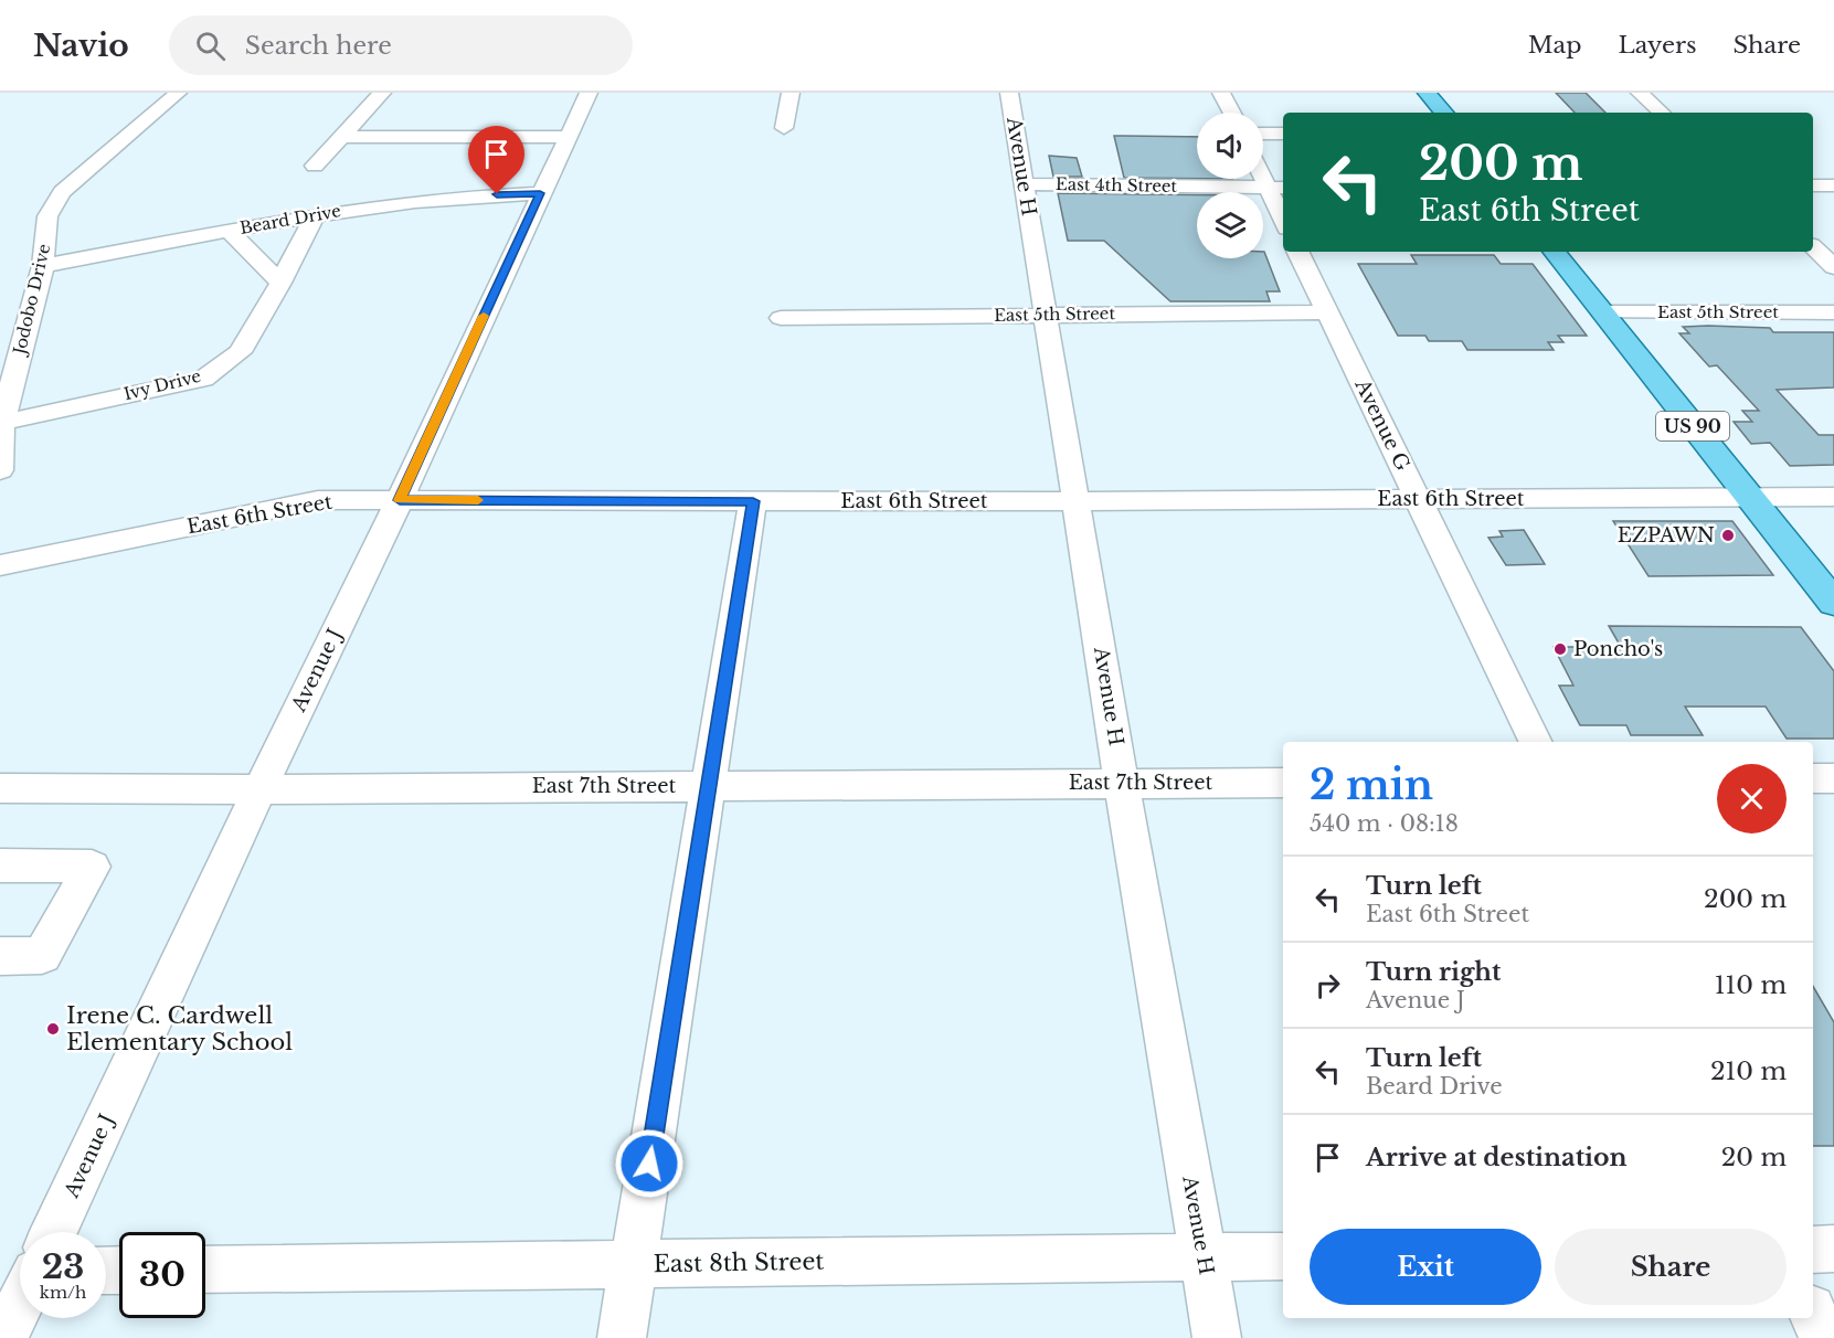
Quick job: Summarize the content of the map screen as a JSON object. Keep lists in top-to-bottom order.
{
  "streets": {
    "main road": ["US 90"],
    "street": [
      "Avenue H",
      "East 4th Street",
      "Beard Drive",
      "Jodobo Drive",
      "East 5th Street",
      "Ivy Drive",
      "Avenue G",
      "East 6th Street",
      "Avenue J",
      "East 7th Street",
      "East 8th Street"
    ]
  },
  "crossings": [
    ["Avenue H", "East 4th Street"],
    ["Avenue H", "East 5th Street"],
    ["Avenue H", "East 6th Street"],
    ["Avenue H", "East 7th Street"],
    ["Avenue H", "East 8th Street"],
    ["Beard Drive", "Jodobo Drive"],
    ["Beard Drive", "Ivy Drive"],
    ["Beard Drive", "Avenue J"],
    ["Jodobo Drive", "Ivy Drive"],
    ["East 5th Street", "Avenue G"],
    ["East 5th Street", "US 90"],
    ["Avenue G", "East 6th Street"],
    ["US 90", "East 6th Street"],
    ["East 6th Street", "Avenue J"],
    ["Avenue J", "East 7th Street"]
  ],
  "places": ["EZPAWN", "Poncho's", "Irene C. Cardwell Elementary School"],
  "page": {
    "header": "Navio",
    "search": "Search here",
    "nav": ["Map", "Layers", "Share"],
    "turn": ["200 m", "East 6th Street"],
    "heading": ["2 min", "540 m · 08:18"],
    "list": [
      {
        "name": "Turn left",
        "note": "East 6th Street",
        "value": "200 m"
      },
      {
        "name": "Turn right",
        "note": "Avenue J",
        "value": "110 m"
      },
      {
        "name": "Turn left",
        "note": "Beard Drive",
        "value": "210 m"
      },
      {
        "name": "Arrive at destination",
        "value": "20 m"
      }
    ],
    "buttons": ["Exit", "Share"],
    "speed": "23 km/h",
    "limit": "30"
  }
}
